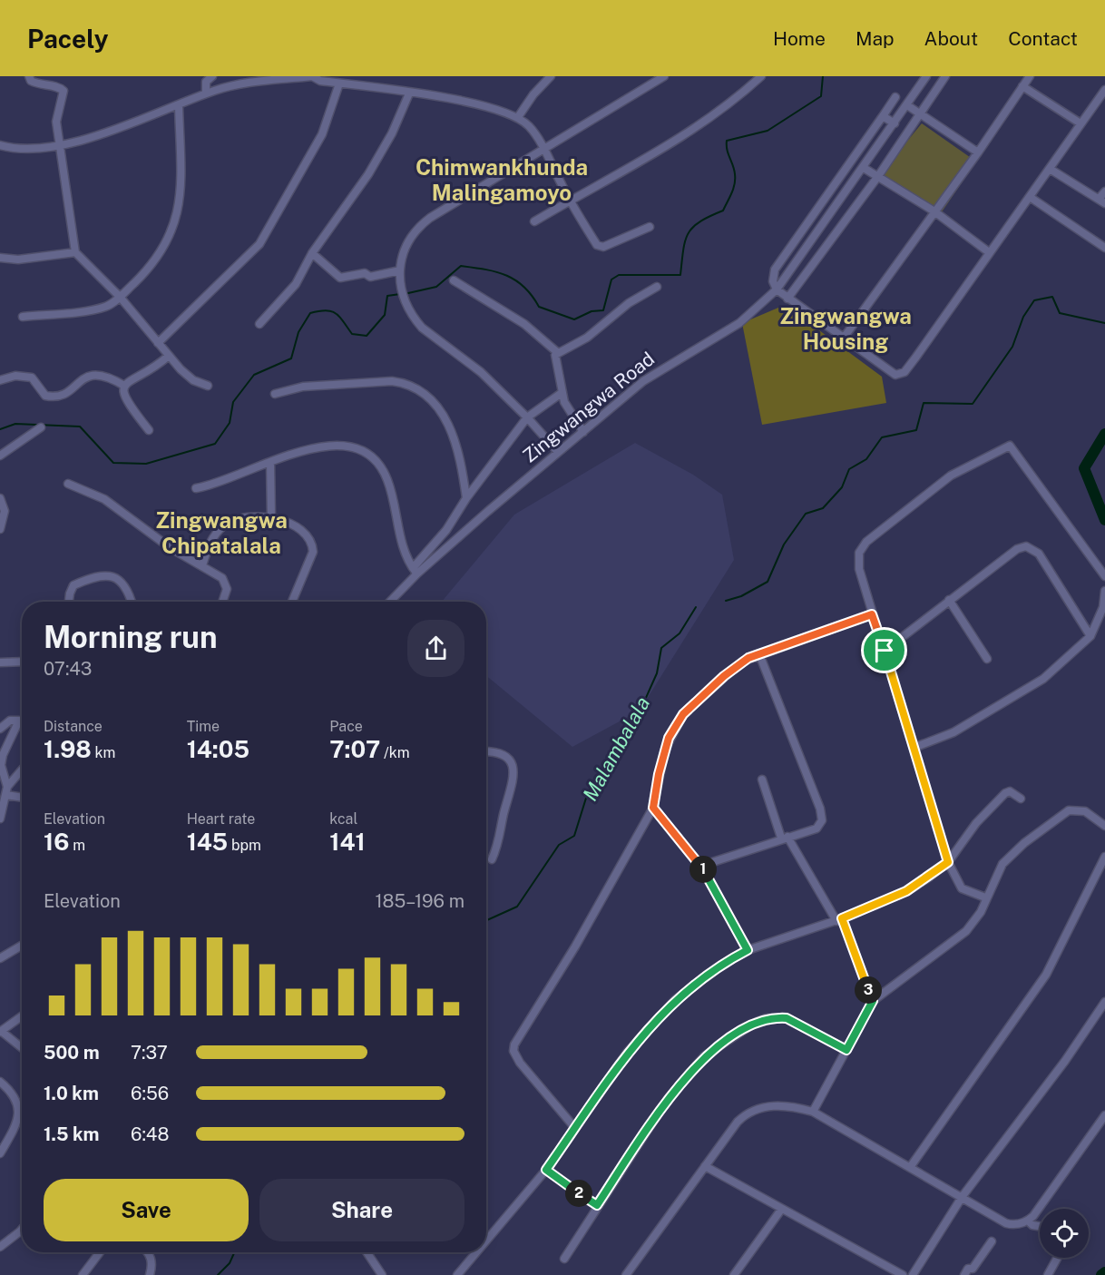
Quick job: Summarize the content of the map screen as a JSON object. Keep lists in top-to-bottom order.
{
  "streets": {
    "street": ["Zingwangwa Road"]
  },
  "districts": ["Chimwankhunda Malingamoyo", "Zingwangwa Housing", "Zingwangwa Chipatalala"],
  "water": ["Malambalala"],
  "page": {
    "header": "Pacely",
    "nav": [
      "Home",
      "Map",
      "About",
      "Contact"
    ],
    "heading": ["Morning run", "07:43"],
    "stats": [
      ["Distance", "1.98 km"],
      ["Time", "14:05"],
      ["Pace", "7:07 /km"],
      ["Elevation", "16 m"],
      ["Heart rate", "145 bpm"],
      ["kcal", "141"]
    ],
    "pins": ["1", "3", "2"],
    "chart": ["Elevation", "185–196 m"],
    "list": [
      {
        "name": "500 m",
        "note": "7:37"
      },
      {
        "name": "1.0 km",
        "note": "6:56"
      },
      {
        "name": "1.5 km",
        "note": "6:48"
      }
    ],
    "buttons": ["Save", "Share"]
  }
}
